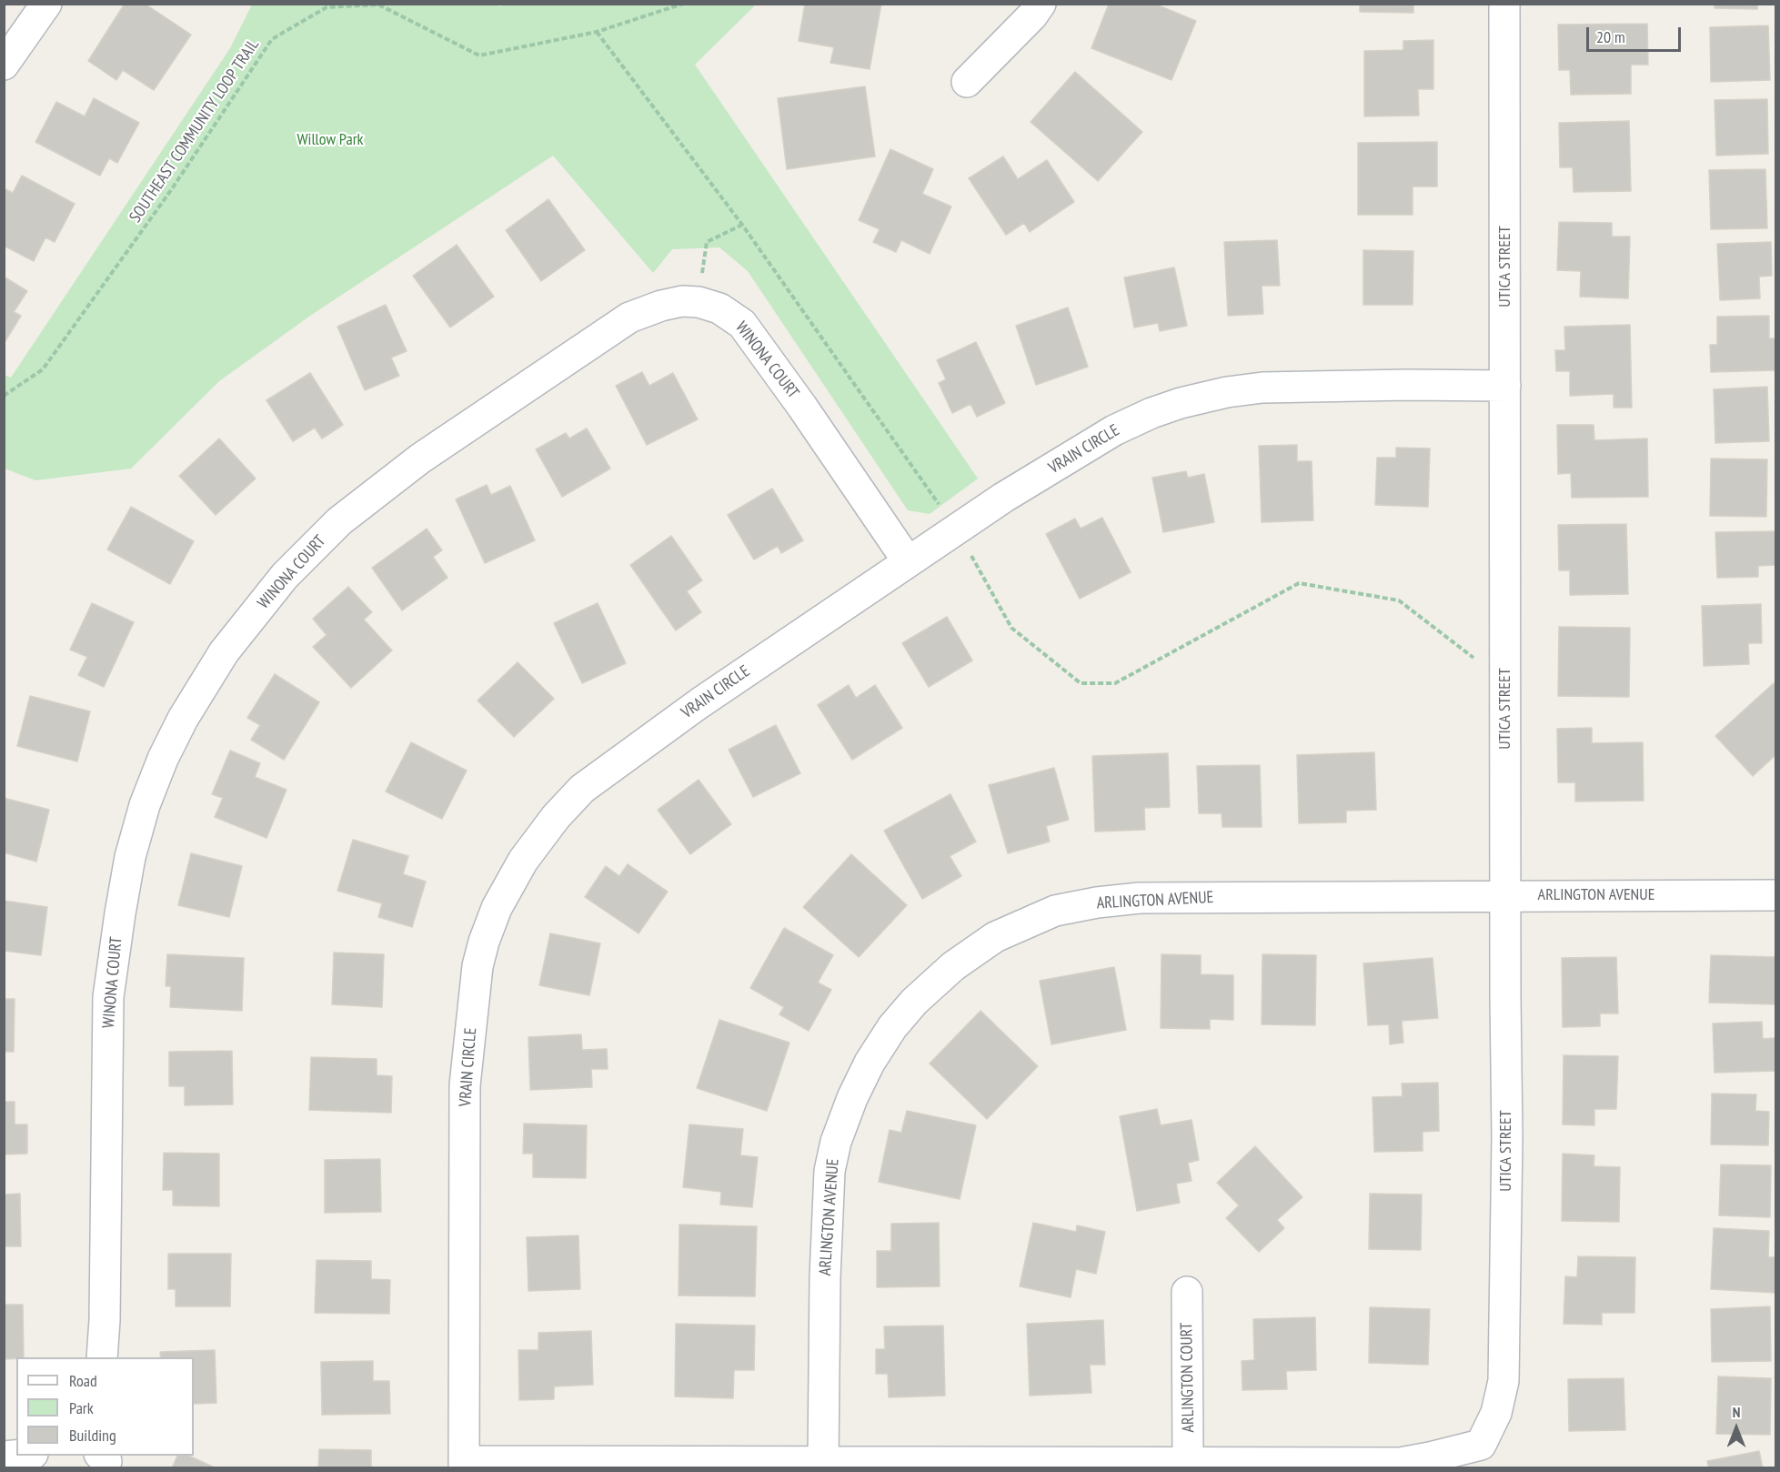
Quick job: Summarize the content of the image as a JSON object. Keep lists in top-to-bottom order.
{
  "streets": {
    "street": [
      "UTICA STREET",
      "WINONA COURT",
      "VRAIN CIRCLE",
      "ARLINGTON AVENUE",
      "ARLINGTON COURT"
    ],
    "path": ["SOUTHEAST COMMUNITY LOOP TRAIL"]
  },
  "crossings": [
    ["UTICA STREET", "VRAIN CIRCLE"],
    ["UTICA STREET", "ARLINGTON AVENUE"],
    ["UTICA STREET", "ARLINGTON COURT"],
    ["WINONA COURT", "VRAIN CIRCLE"]
  ],
  "parks": ["Willow Park"],
  "legend": ["Road", "Park", "Building"],
  "scale_bar": "20 m",
  "north": "top"
}
